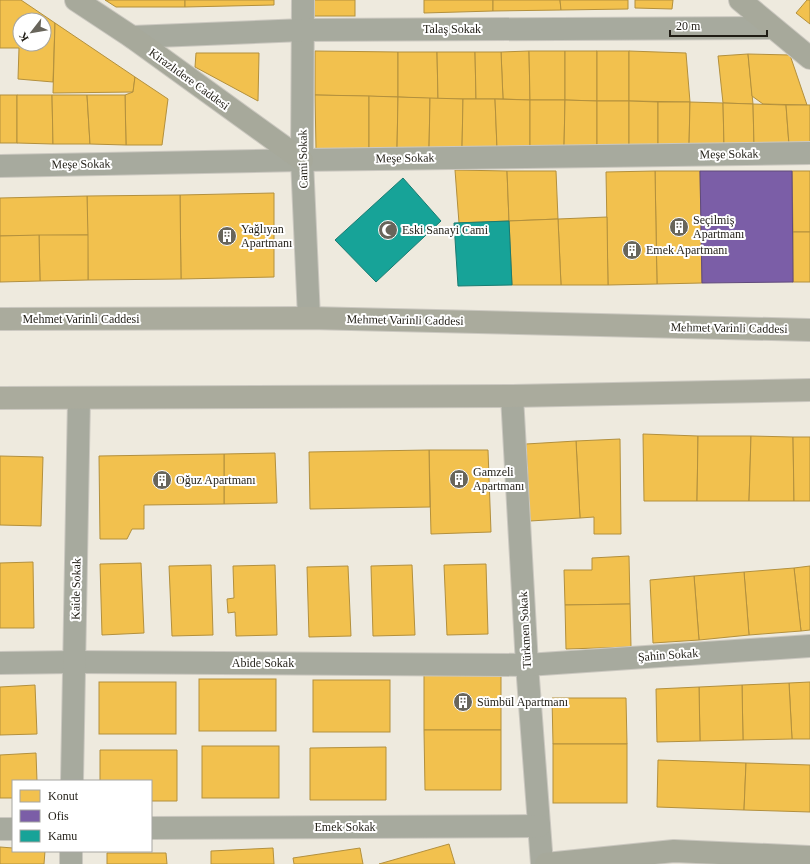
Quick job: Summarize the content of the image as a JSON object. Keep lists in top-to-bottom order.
{
  "streets": {
    "main road": ["Mehmet Varinli Caddesi"],
    "street": [
      "Talaş Sokak",
      "Kirazlıdere Caddesi",
      "Meşe Sokak",
      "Cami Sokak",
      "Kaide Sokak",
      "Türkmen Sokak",
      "Şahin Sokak",
      "Abide Sokak",
      "Emek Sokak"
    ]
  },
  "crossings": [
    ["Talaş Sokak", "Kirazlıdere Caddesi"],
    ["Talaş Sokak", "Cami Sokak"],
    ["Kirazlıdere Caddesi", "Meşe Sokak"],
    ["Kirazlıdere Caddesi", "Cami Sokak"],
    ["Meşe Sokak", "Cami Sokak"],
    ["Cami Sokak", "Mehmet Varinli Caddesi"],
    ["Kaide Sokak", "Abide Sokak"],
    ["Türkmen Sokak", "Şahin Sokak"],
    ["Türkmen Sokak", "Abide Sokak"],
    ["Türkmen Sokak", "Emek Sokak"],
    ["Şahin Sokak", "Abide Sokak"]
  ],
  "places": {
    "building": [
      "Seçilmiş Apartmanı",
      "Yağlıyan Apartmanı",
      "Emek Apartmanı",
      "Gamzeli Apartmanı",
      "Oğuz Apartmanı",
      "Sümbül Apartmanı"
    ],
    "mosque": ["Eski Sanayi Cami"]
  },
  "legend": ["Konut", "Ofis", "Kamu"],
  "scale_bar": "20 m",
  "north": "bottom left"
}
